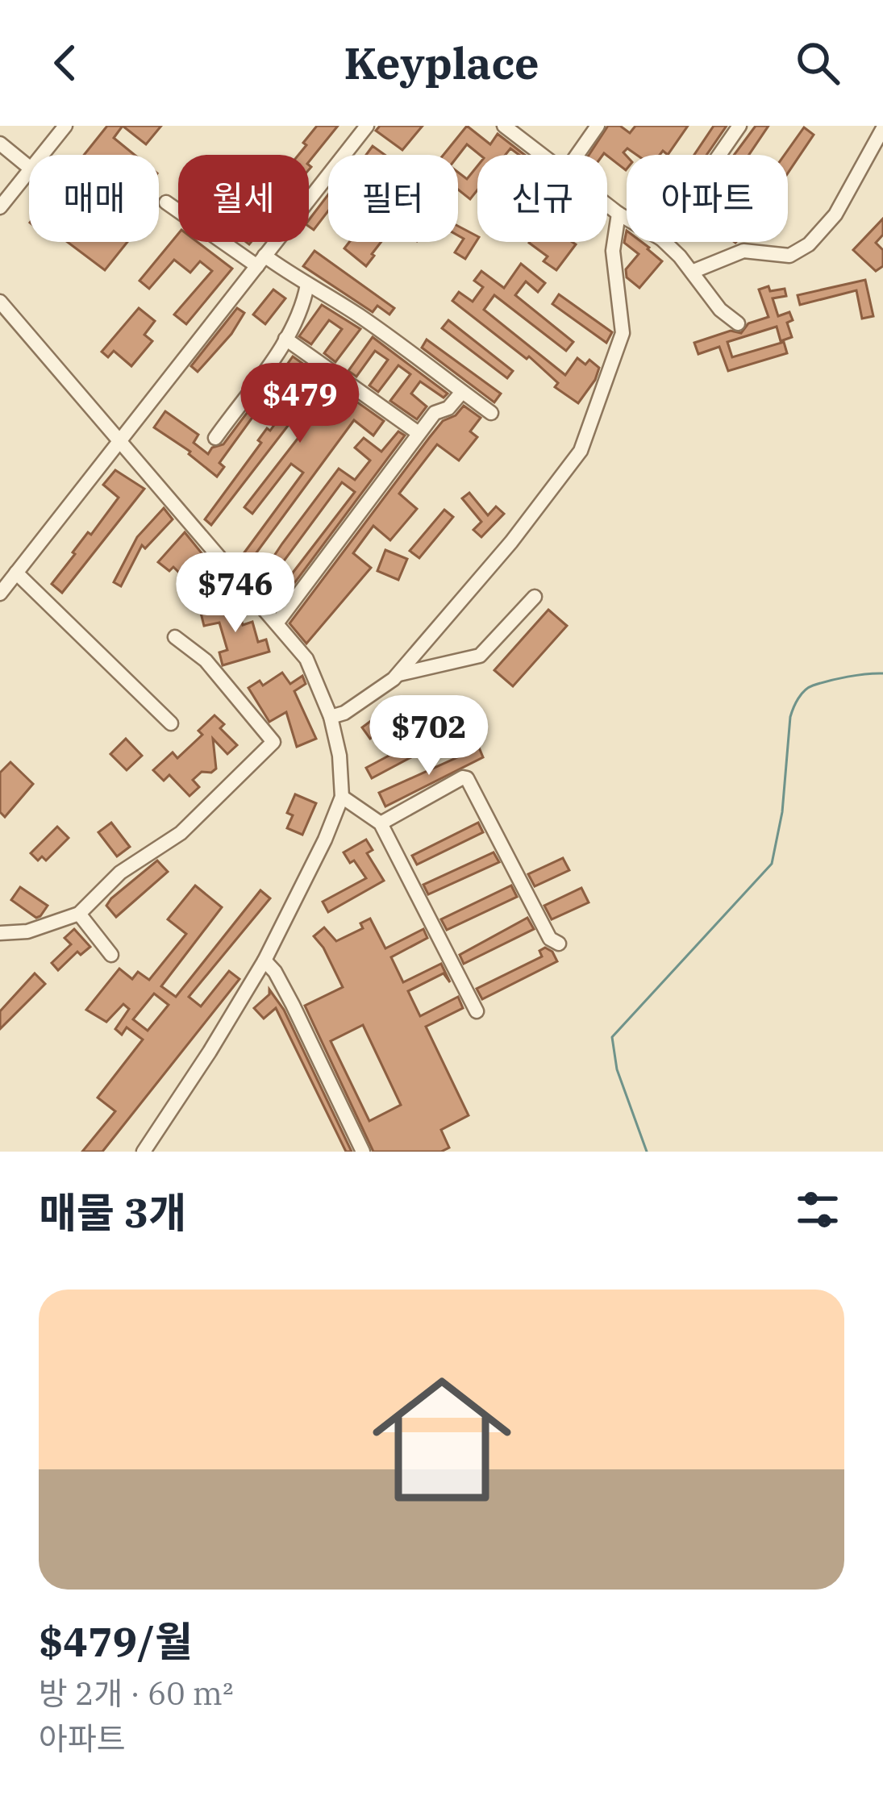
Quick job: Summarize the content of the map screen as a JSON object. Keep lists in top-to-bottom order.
{
  "page": {
    "header": "Keyplace",
    "chip": [
      "매매",
      "월세",
      "필터",
      "신규",
      "아파트"
    ],
    "price": ["$479", "$746", "$702"],
    "heading": "매물 3개",
    "list": [
      {
        "name": "$479/월",
        "note": "방 2개 · 60 m² · 아파트"
      }
    ]
  }
}
